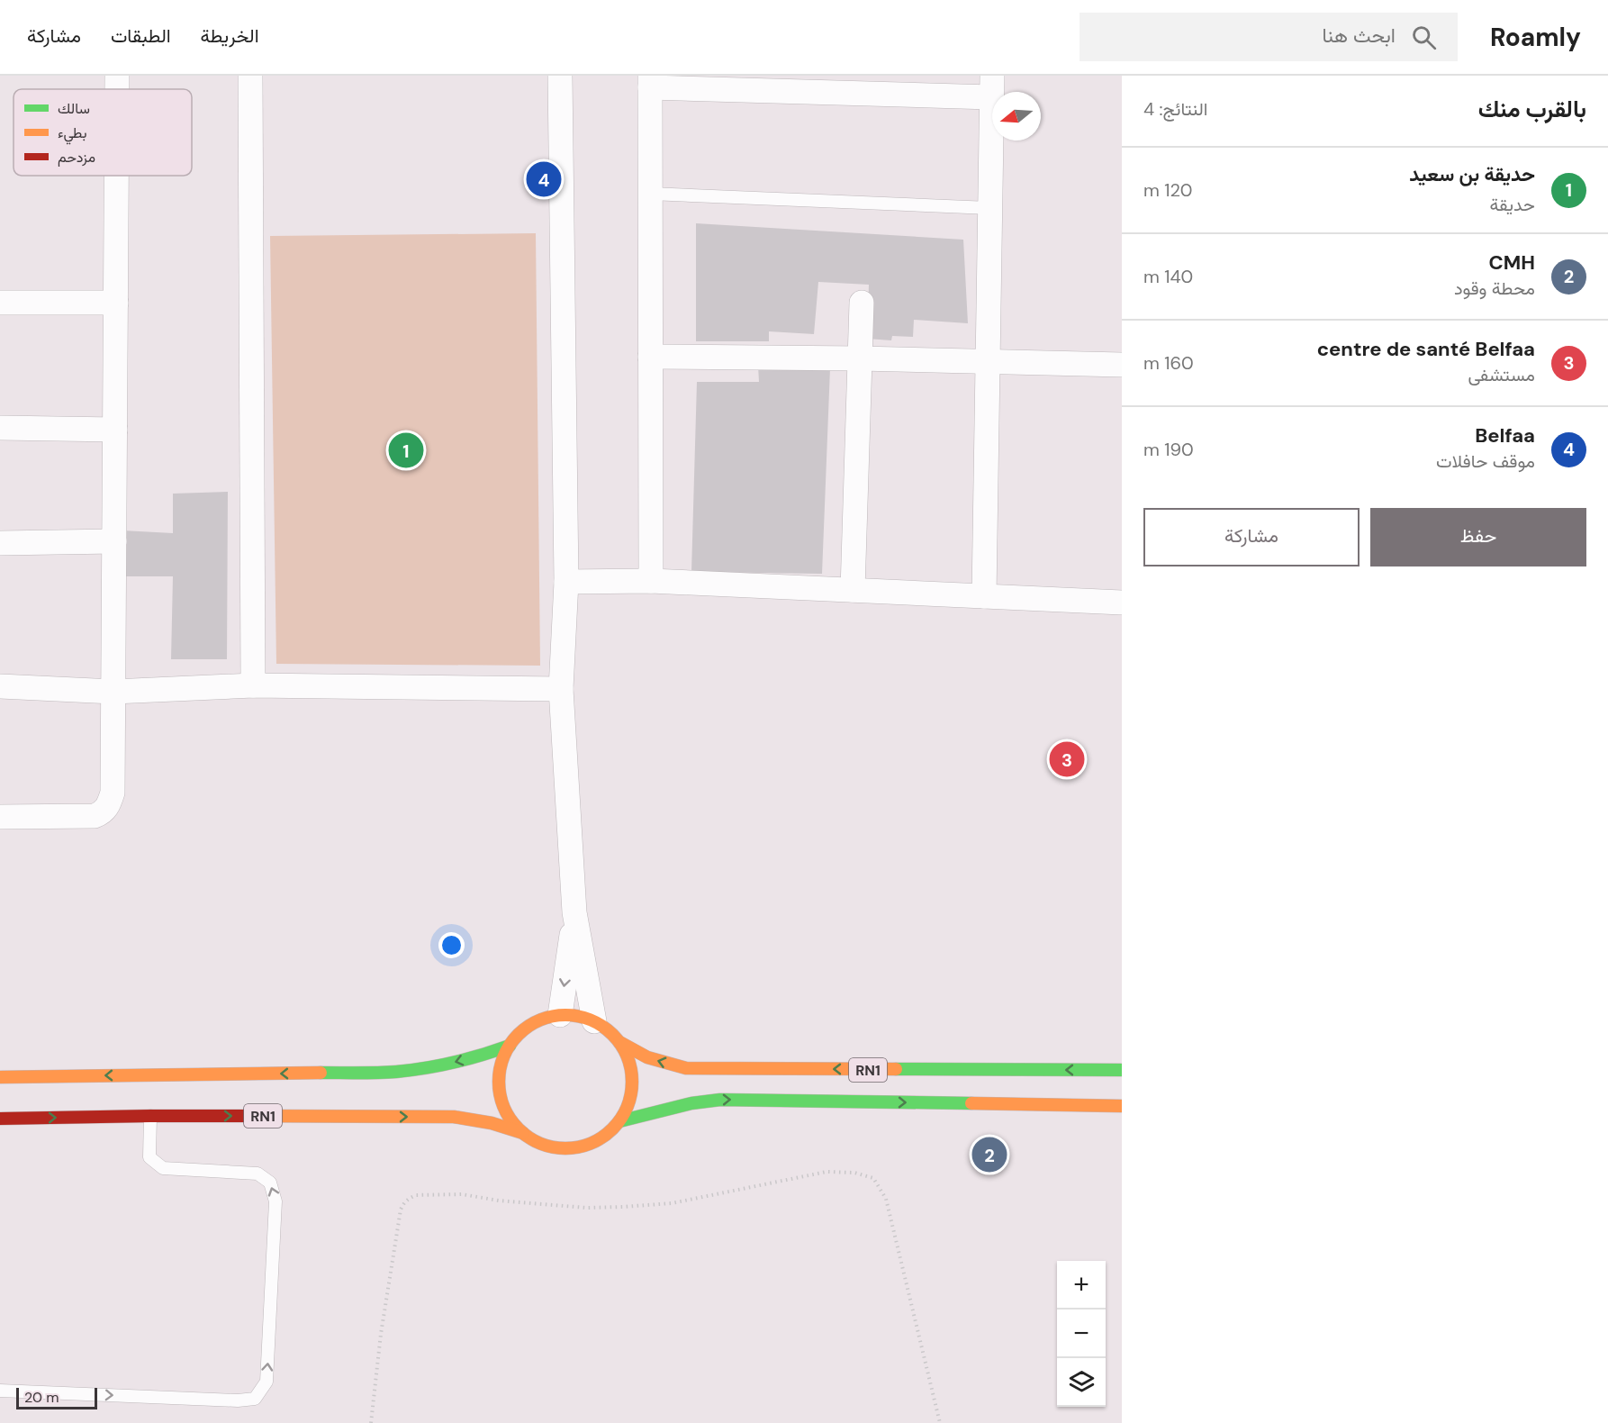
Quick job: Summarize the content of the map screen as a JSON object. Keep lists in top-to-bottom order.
{
  "streets": {
    "highway": ["RN1"]
  },
  "legend": ["سالك", "بطيء", "مزدحم"],
  "scale_bar": "20 m",
  "north": "left",
  "page": {
    "header": "Roamly",
    "search": "ابحث هنا",
    "nav": ["الخريطة", "الطبقات", "مشاركة"],
    "heading": ["بالقرب منك", "النتائج: 4"],
    "list": [
      {
        "mark": "1",
        "name": "حديقة بن سعيد",
        "note": "حديقة",
        "value": "120 m"
      },
      {
        "mark": "2",
        "name": "CMH",
        "note": "محطة وقود",
        "value": "140 m"
      },
      {
        "mark": "3",
        "name": "centre de santé Belfaa",
        "note": "مستشفى",
        "value": "160 m"
      },
      {
        "mark": "4",
        "name": "Belfaa",
        "note": "موقف حافلات",
        "value": "190 m"
      }
    ],
    "pins": [
      "4",
      "1",
      "3",
      "2"
    ],
    "buttons": ["حفظ", "مشاركة"],
    "map_buttons": ["+", "−"],
    "scale": "20 m"
  }
}
